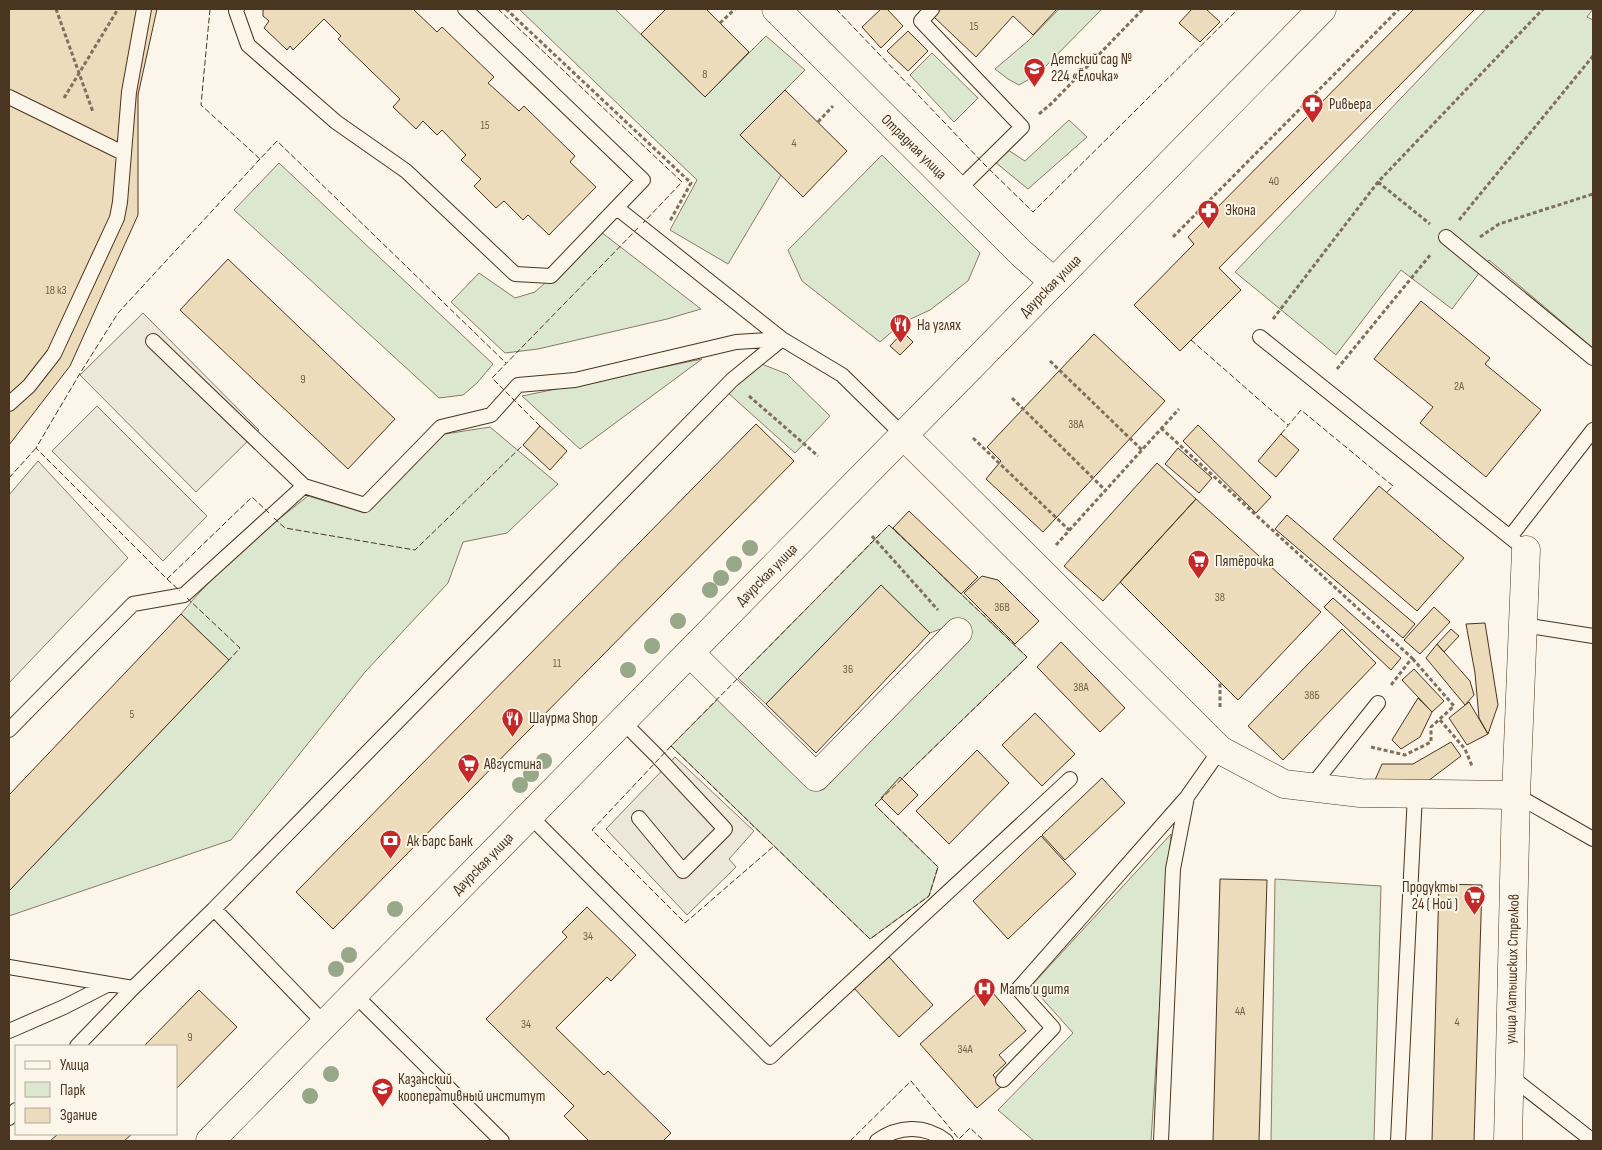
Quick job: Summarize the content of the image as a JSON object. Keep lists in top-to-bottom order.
{
  "streets": {
    "street": ["Отрадная улица", "Даурская улица", "улица Латышских Стрелков"]
  },
  "crossings": [
    ["Отрадная улица", "Даурская улица"]
  ],
  "places": {
    "school or university": ["Детский сад № 224 «Ёлочка»", "Казанский кооперативный институт"],
    "pharmacy": ["Ривьера", "Экона"],
    "restaurant": ["На углях", "Шаурма Shop"],
    "supermarket": ["Пятёрочка", "Августина", "Продукты 24 ( Ной )"],
    "bank": ["Ак Барс Банк"],
    "hospital": ["Мать и дитя"]
  },
  "house_numbers": [
    "15",
    "8",
    "15",
    "4",
    "40",
    "18 к3",
    "9",
    "2А",
    "38А",
    "38",
    "36В",
    "11",
    "36",
    "38А",
    "38Б",
    "5",
    "34",
    "4А",
    "4",
    "34",
    "9",
    "34А"
  ],
  "legend": ["Улица", "Парк", "Здание"]
}
